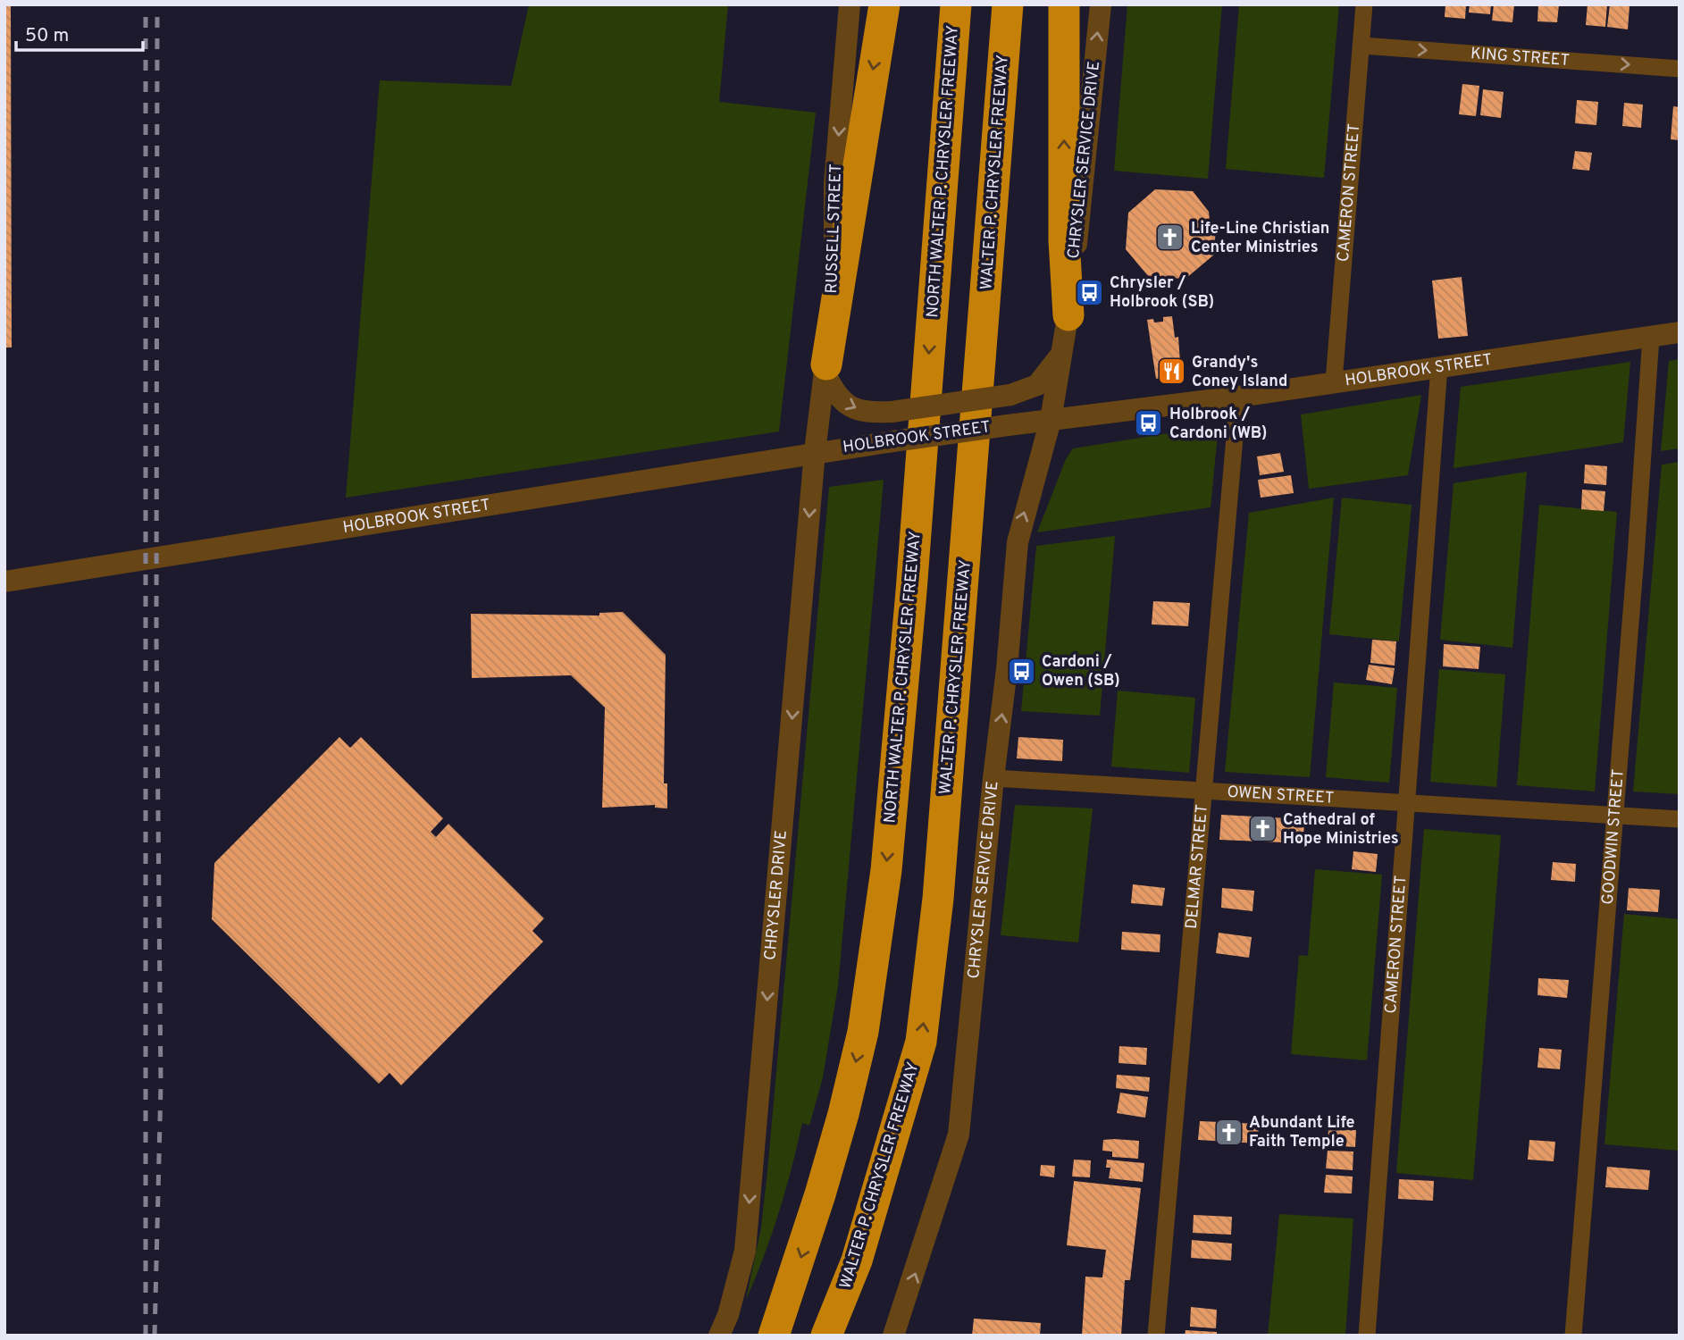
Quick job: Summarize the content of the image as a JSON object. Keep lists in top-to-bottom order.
{
  "streets": {
    "highway": ["NORTH WALTER P. CHRYSLER FREEWAY", "WALTER P. CHRYSLER FREEWAY"],
    "street": [
      "KING STREET",
      "CHRYSLER SERVICE DRIVE",
      "CAMERON STREET",
      "RUSSELL STREET",
      "HOLBROOK STREET",
      "OWEN STREET",
      "GOODWIN STREET",
      "DELMAR STREET",
      "CHRYSLER DRIVE"
    ]
  },
  "crossings": [
    ["KING STREET", "CAMERON STREET"],
    ["CHRYSLER SERVICE DRIVE", "HOLBROOK STREET"],
    ["CHRYSLER SERVICE DRIVE", "OWEN STREET"],
    ["CAMERON STREET", "HOLBROOK STREET"],
    ["CAMERON STREET", "OWEN STREET"],
    ["RUSSELL STREET", "HOLBROOK STREET"],
    ["RUSSELL STREET", "CHRYSLER DRIVE"],
    ["HOLBROOK STREET", "GOODWIN STREET"],
    ["HOLBROOK STREET", "DELMAR STREET"],
    ["HOLBROOK STREET", "CHRYSLER DRIVE"],
    ["OWEN STREET", "GOODWIN STREET"],
    ["OWEN STREET", "DELMAR STREET"]
  ],
  "one_way": [
    "KING STREET",
    "CHRYSLER SERVICE DRIVE",
    "RUSSELL STREET",
    "CHRYSLER DRIVE"
  ],
  "places": {
    "church": ["Life-Line Christian Center Ministries", "Cathedral of Hope Ministries", "Abundant Life Faith Temple"],
    "bus stop": ["Chrysler / Holbrook (SB)", "Holbrook / Cardoni (WB)", "Cardoni / Owen (SB)"],
    "restaurant": ["Grandy's Coney Island"]
  },
  "scale_bar": "50 m"
}
